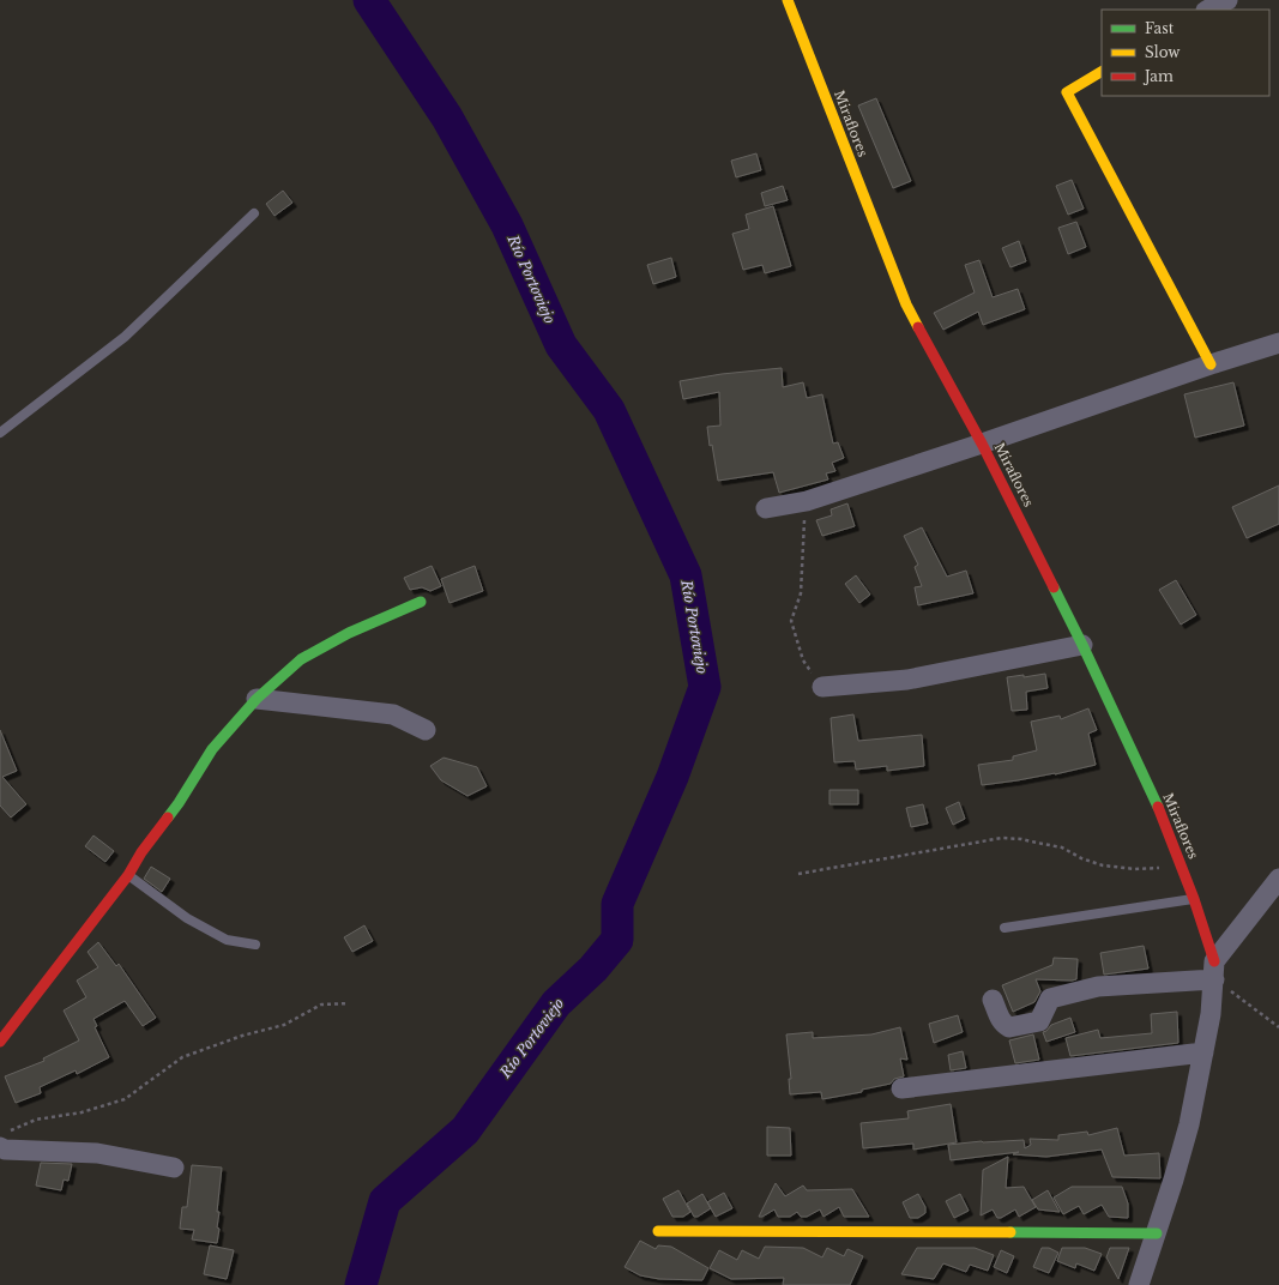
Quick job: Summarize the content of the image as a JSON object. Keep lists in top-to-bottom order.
{
  "streets": {
    "street": ["Miraflores"]
  },
  "water": ["Río Portoviejo"],
  "legend": ["Fast", "Slow", "Jam"]
}
